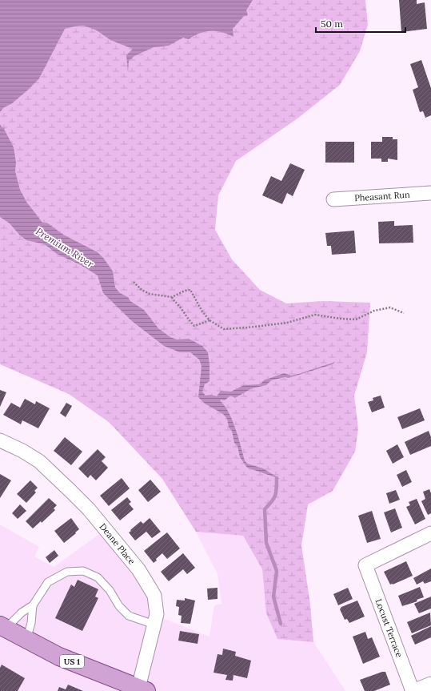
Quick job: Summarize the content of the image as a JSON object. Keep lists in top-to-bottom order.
{
  "streets": {
    "main road": ["US 1"],
    "street": ["Pheasant Run", "Deane Place", "Locust Terrace"]
  },
  "crossings": [
    ["Deane Place", "US 1"]
  ],
  "water": ["Premium River"],
  "scale_bar": "50 m"
}
